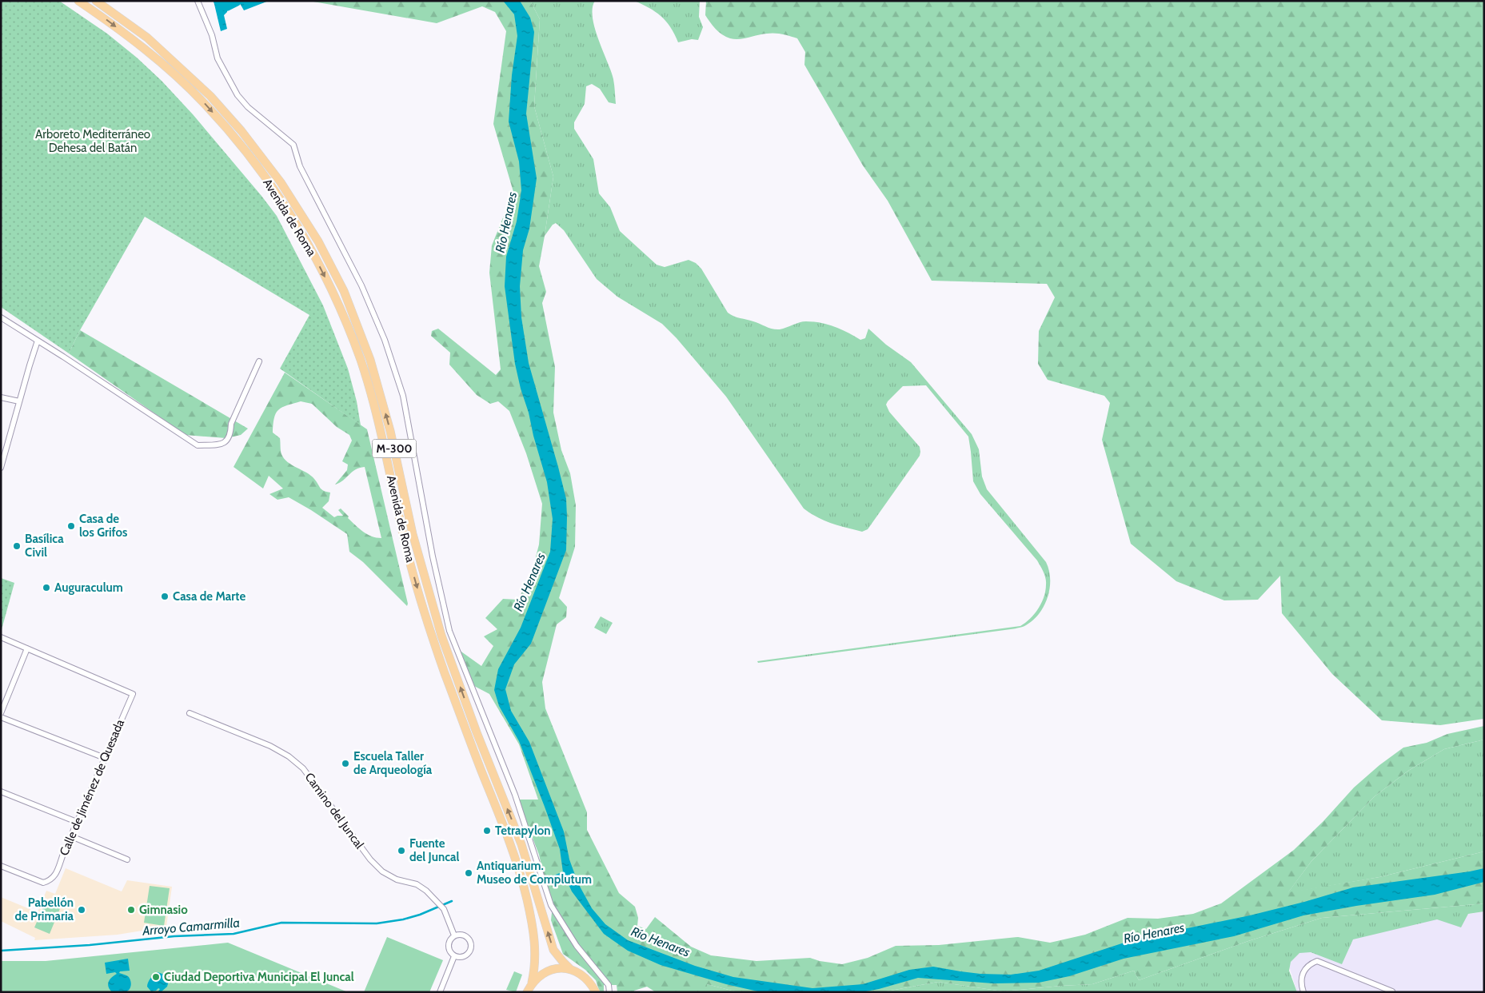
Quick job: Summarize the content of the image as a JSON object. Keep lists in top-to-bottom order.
{
  "streets": {
    "main road": ["Avenida de Roma", "M-300"],
    "street": ["Calle de Jiménez de Quesada", "Camino del Juncal"]
  },
  "crossings": [
    ["Avenida de Roma", "M-300"]
  ],
  "water": ["Río Henares", "Arroyo Camarmilla"],
  "parks": ["Arboreto Mediterráneo Dehesa del Batán"],
  "places": [
    "Casa de los Grifos",
    "Basílica Civil",
    "Auguraculum",
    "Casa de Marte",
    "Escuela Taller de Arqueología",
    "Tetrapylon",
    "Fuente del Juncal",
    "Antiquarium. Museo de Complutum",
    "Pabellón de Primaria",
    "Gimnasio",
    "Ciudad Deportiva Municipal El Juncal"
  ]
}
